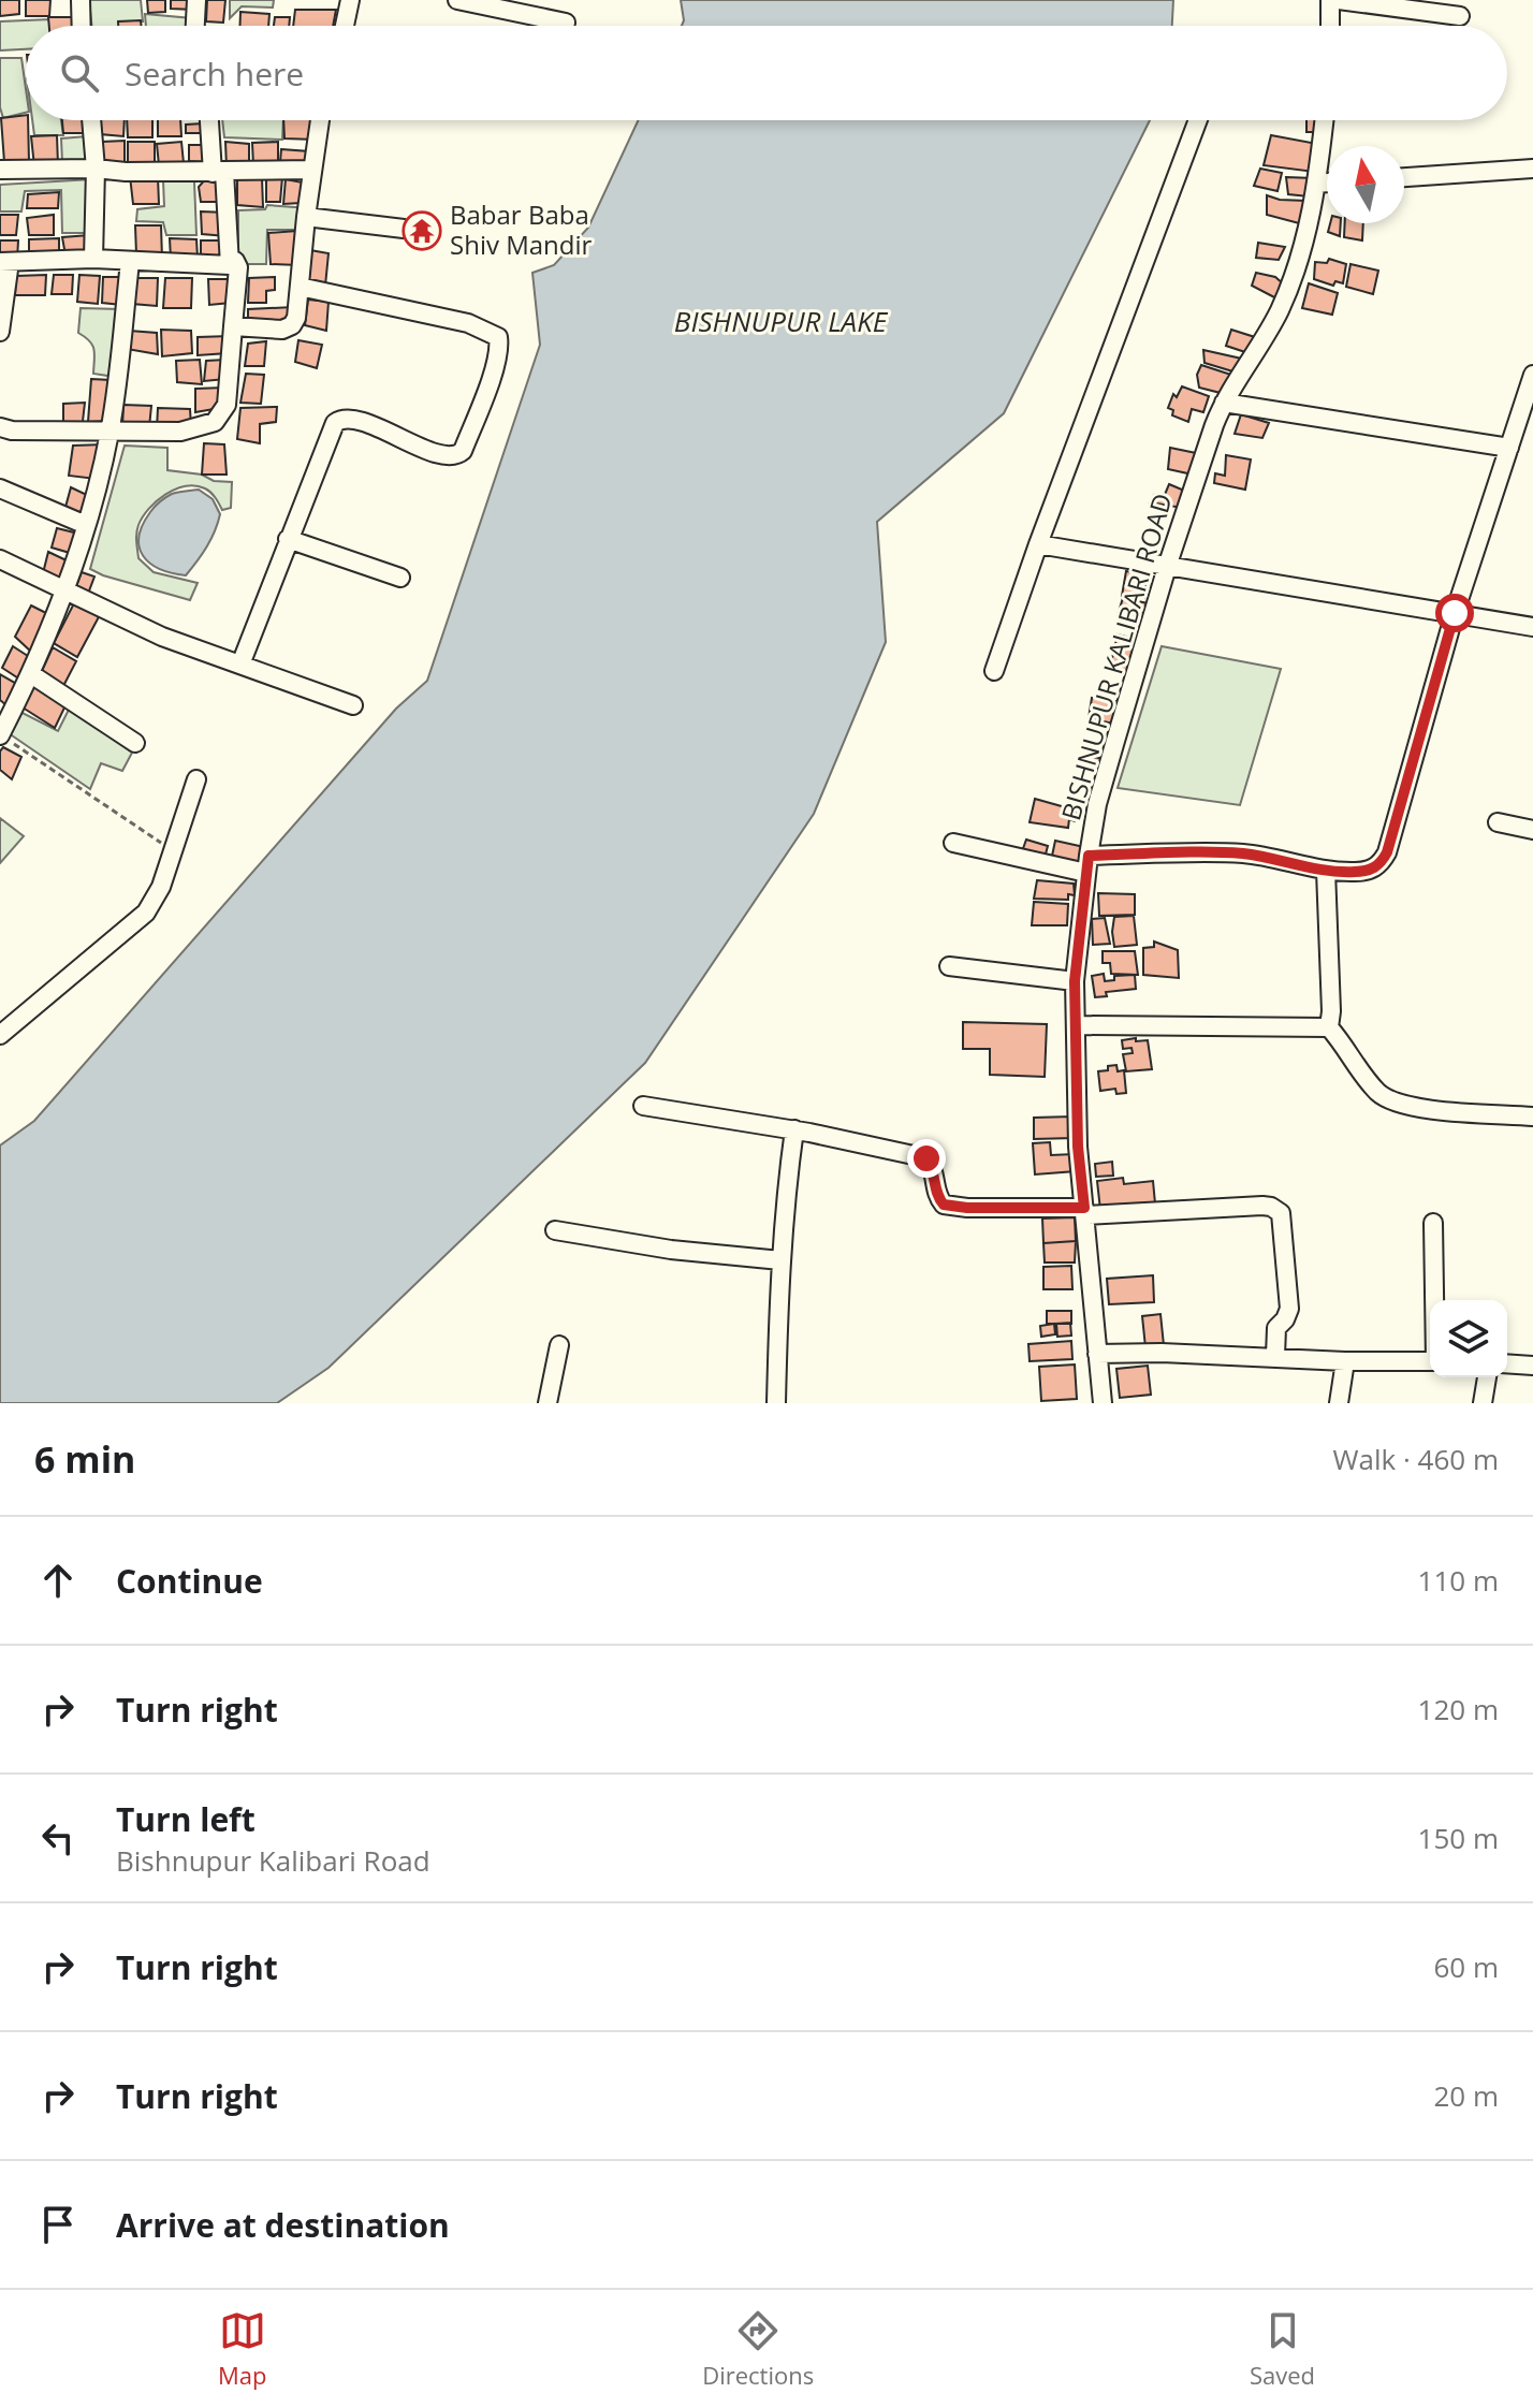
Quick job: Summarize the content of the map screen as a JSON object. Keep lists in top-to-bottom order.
{
  "streets": {
    "street": ["BISHNUPUR KALIBARI ROAD"]
  },
  "water": ["BISHNUPUR LAKE"],
  "places": {
    "temple": ["Babar Baba Shiv Mandir"]
  },
  "north": "top",
  "page": {
    "search": "Search here",
    "heading": ["6 min", "Walk · 460 m"],
    "list": [
      ["Continue", "110 m"],
      ["Turn right", "120 m"],
      ["Turn left", "Bishnupur Kalibari Road", "150 m"],
      ["Turn right", "60 m"],
      ["Turn right", "20 m"],
      "Arrive at destination"
    ],
    "nav": ["Map", "Directions", "Saved"]
  }
}
